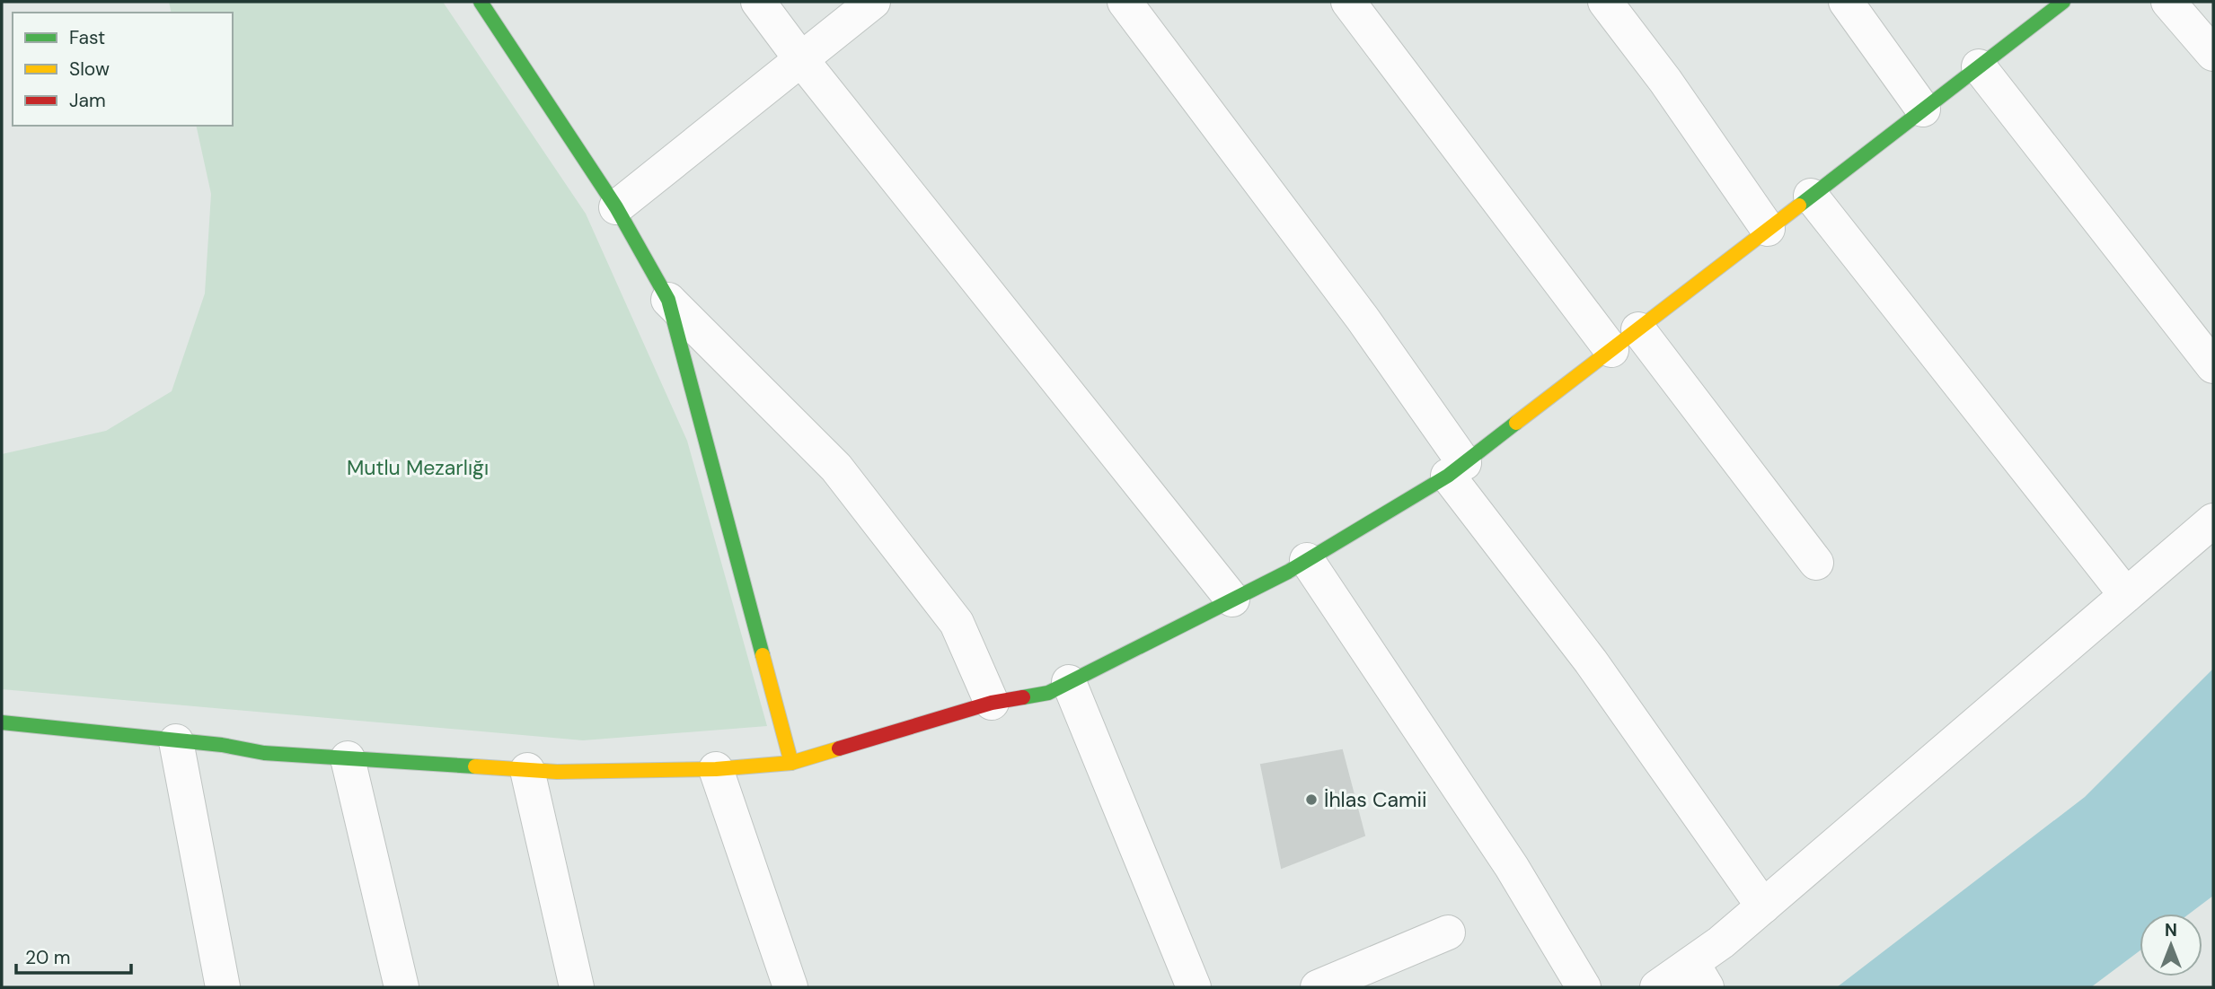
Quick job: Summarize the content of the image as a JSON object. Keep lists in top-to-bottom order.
{
  "parks": ["Mutlu Mezarlığı"],
  "places": ["İhlas Camii"],
  "legend": ["Fast", "Slow", "Jam"],
  "scale_bar": "20 m",
  "north": "top"
}
